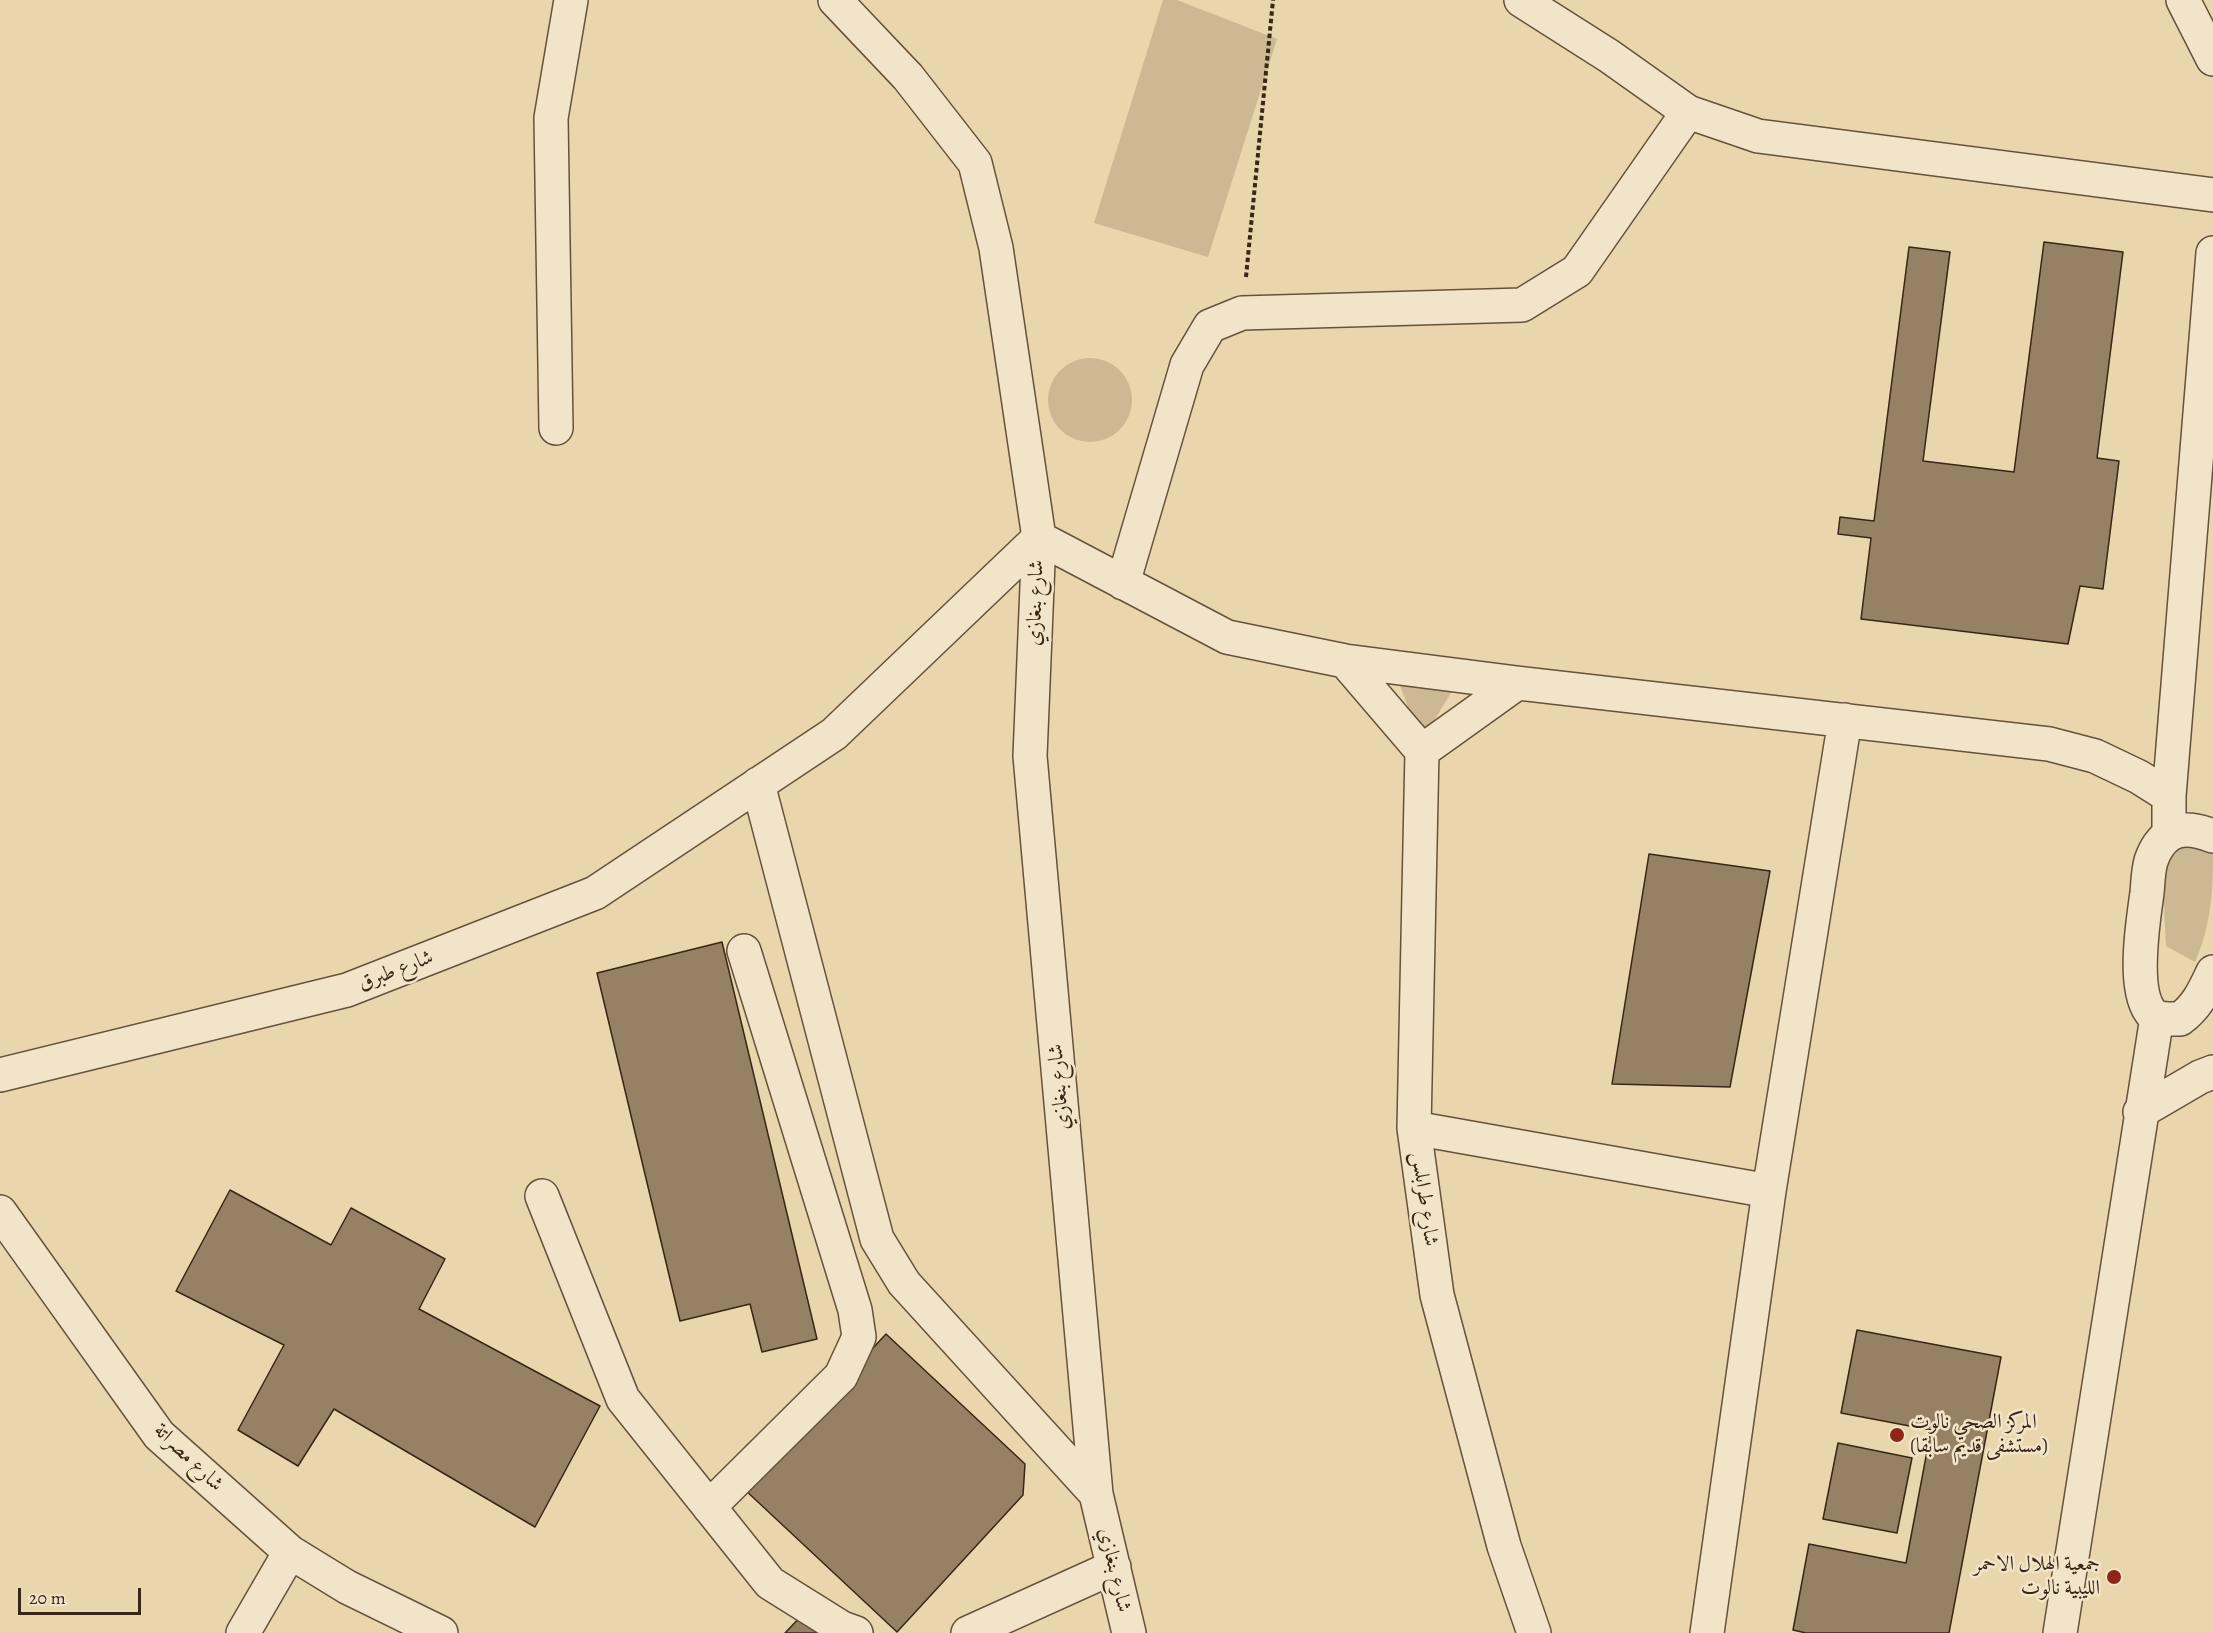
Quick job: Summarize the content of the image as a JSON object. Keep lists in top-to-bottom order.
{
  "streets": {
    "street": [
      "شارع بنغازي",
      "شارع طبرق",
      "شارع طرابلس",
      "شارع مصراتة"
    ]
  },
  "crossings": [
    ["شارع بنغازي", "شارع طبرق"]
  ],
  "places": ["المركز الصحي نالوت (مستشفى قديم سابقا)", "جمعية الهلال الاحمر الليبية نالوت"],
  "scale_bar": "20 m"
}
